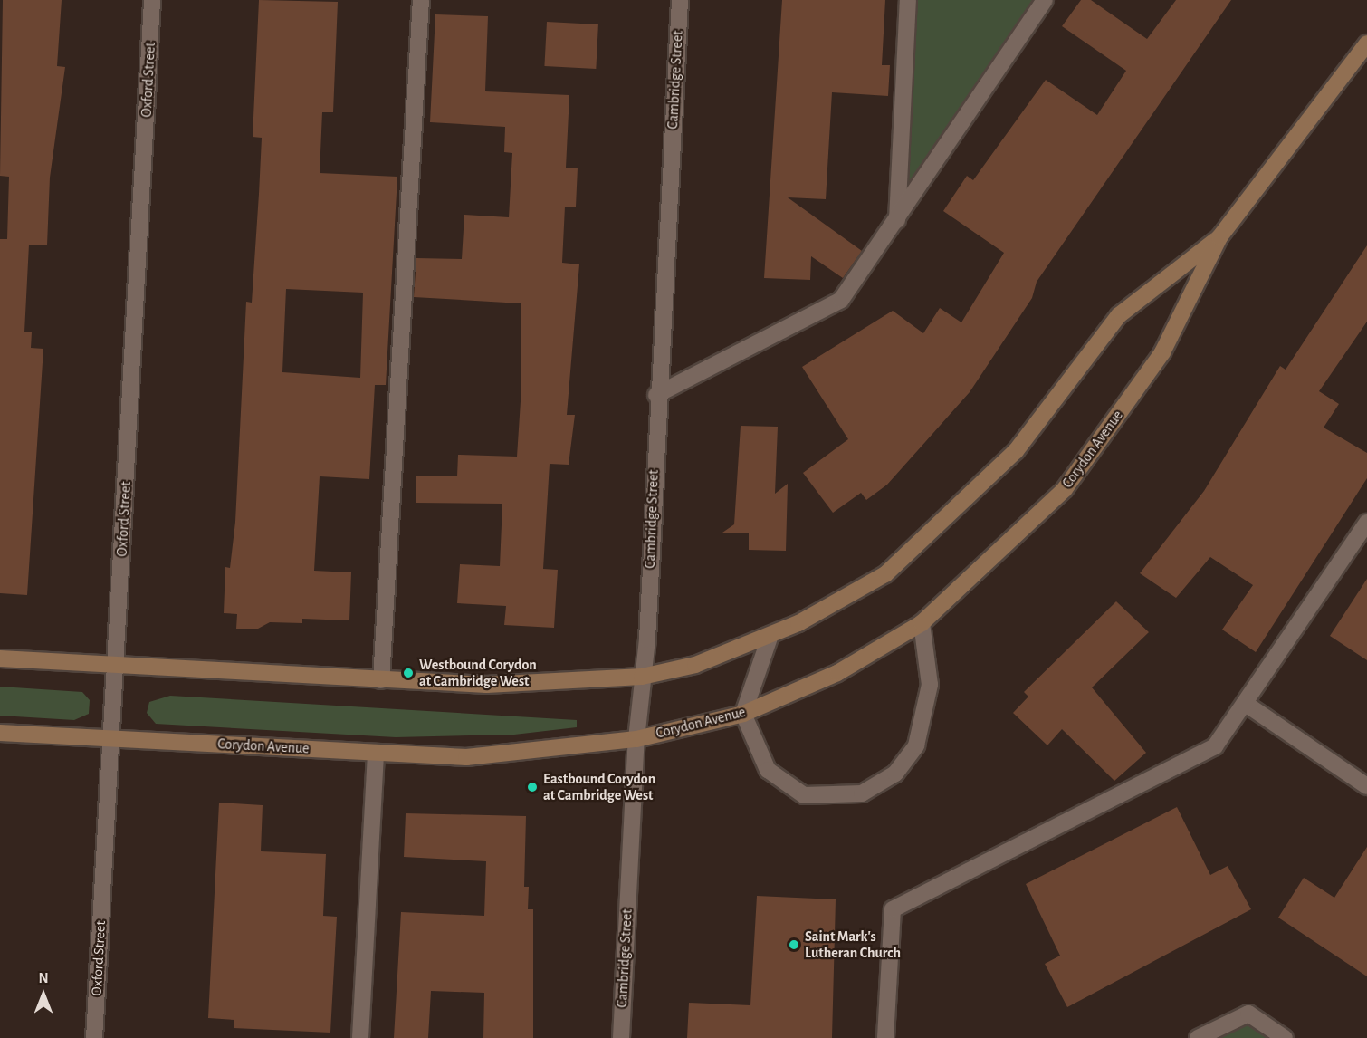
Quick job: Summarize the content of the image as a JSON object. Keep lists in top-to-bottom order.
{
  "streets": {
    "main road": ["Corydon Avenue"],
    "street": ["Oxford Street", "Cambridge Street"]
  },
  "crossings": [
    ["Oxford Street", "Corydon Avenue"],
    ["Cambridge Street", "Corydon Avenue"]
  ],
  "places": ["Westbound Corydon at Cambridge West", "Eastbound Corydon at Cambridge West", "Saint Mark's Lutheran Church"],
  "north": "top"
}
